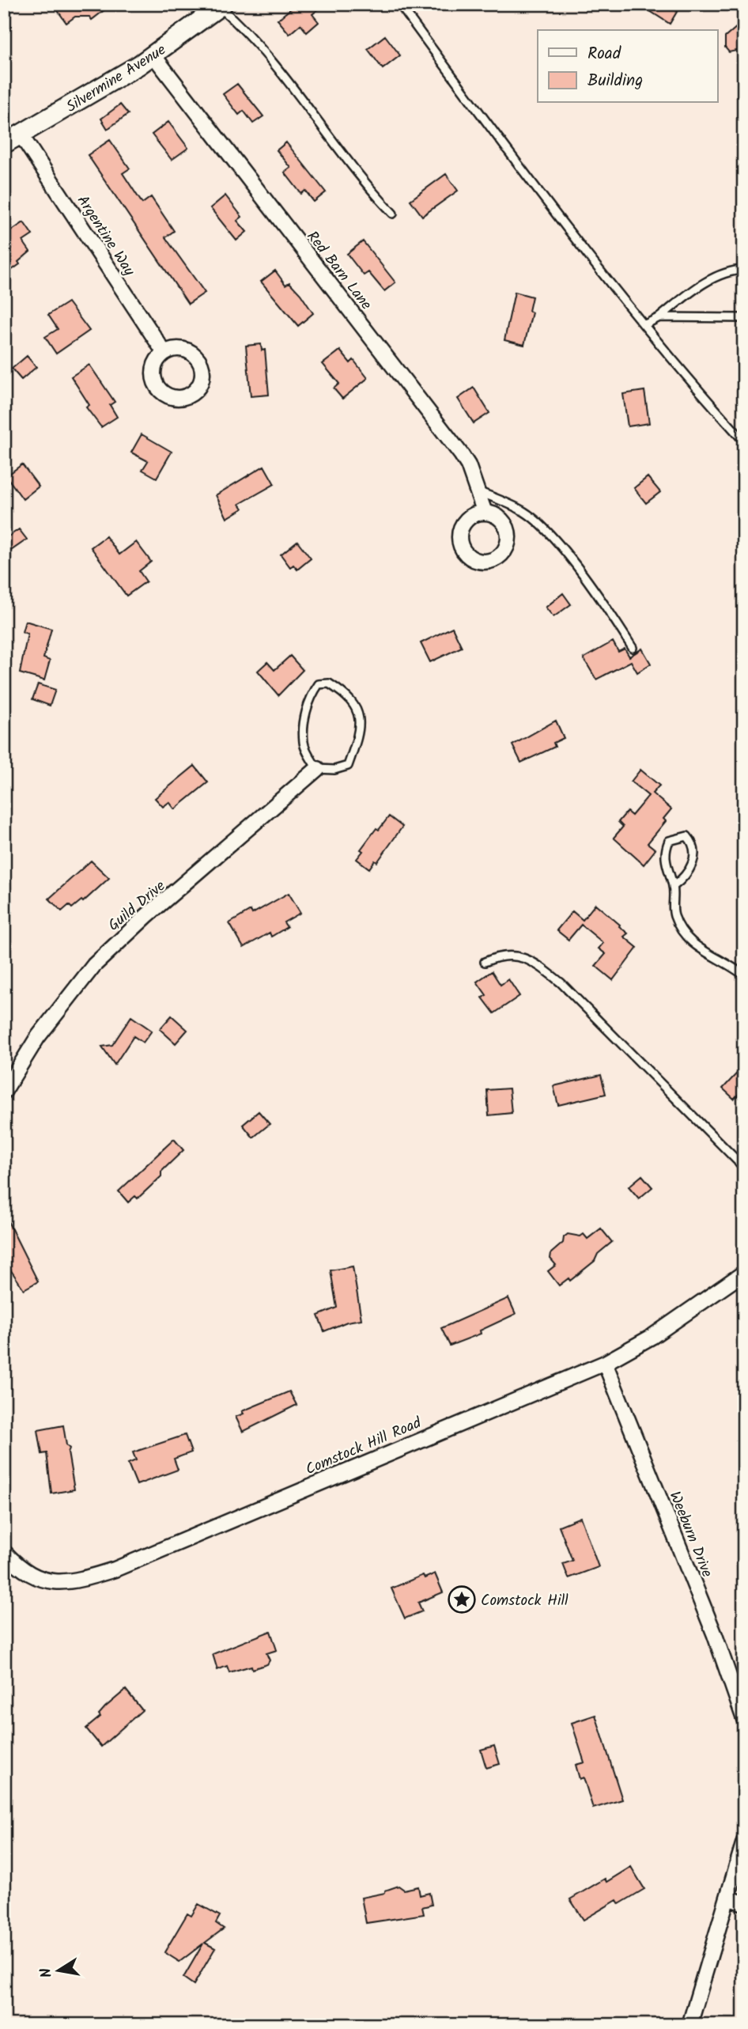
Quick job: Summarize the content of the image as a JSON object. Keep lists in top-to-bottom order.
{
  "streets": {
    "street": [
      "Silvermine Avenue",
      "Argentine Way",
      "Red Barn Lane",
      "Guild Drive",
      "Comstock Hill Road",
      "Weeburn Drive"
    ]
  },
  "crossings": [
    ["Silvermine Avenue", "Argentine Way"],
    ["Silvermine Avenue", "Red Barn Lane"],
    ["Comstock Hill Road", "Weeburn Drive"]
  ],
  "places": {
    "place": ["Comstock Hill"]
  },
  "legend": ["Road", "Building"],
  "north": "left"
}
